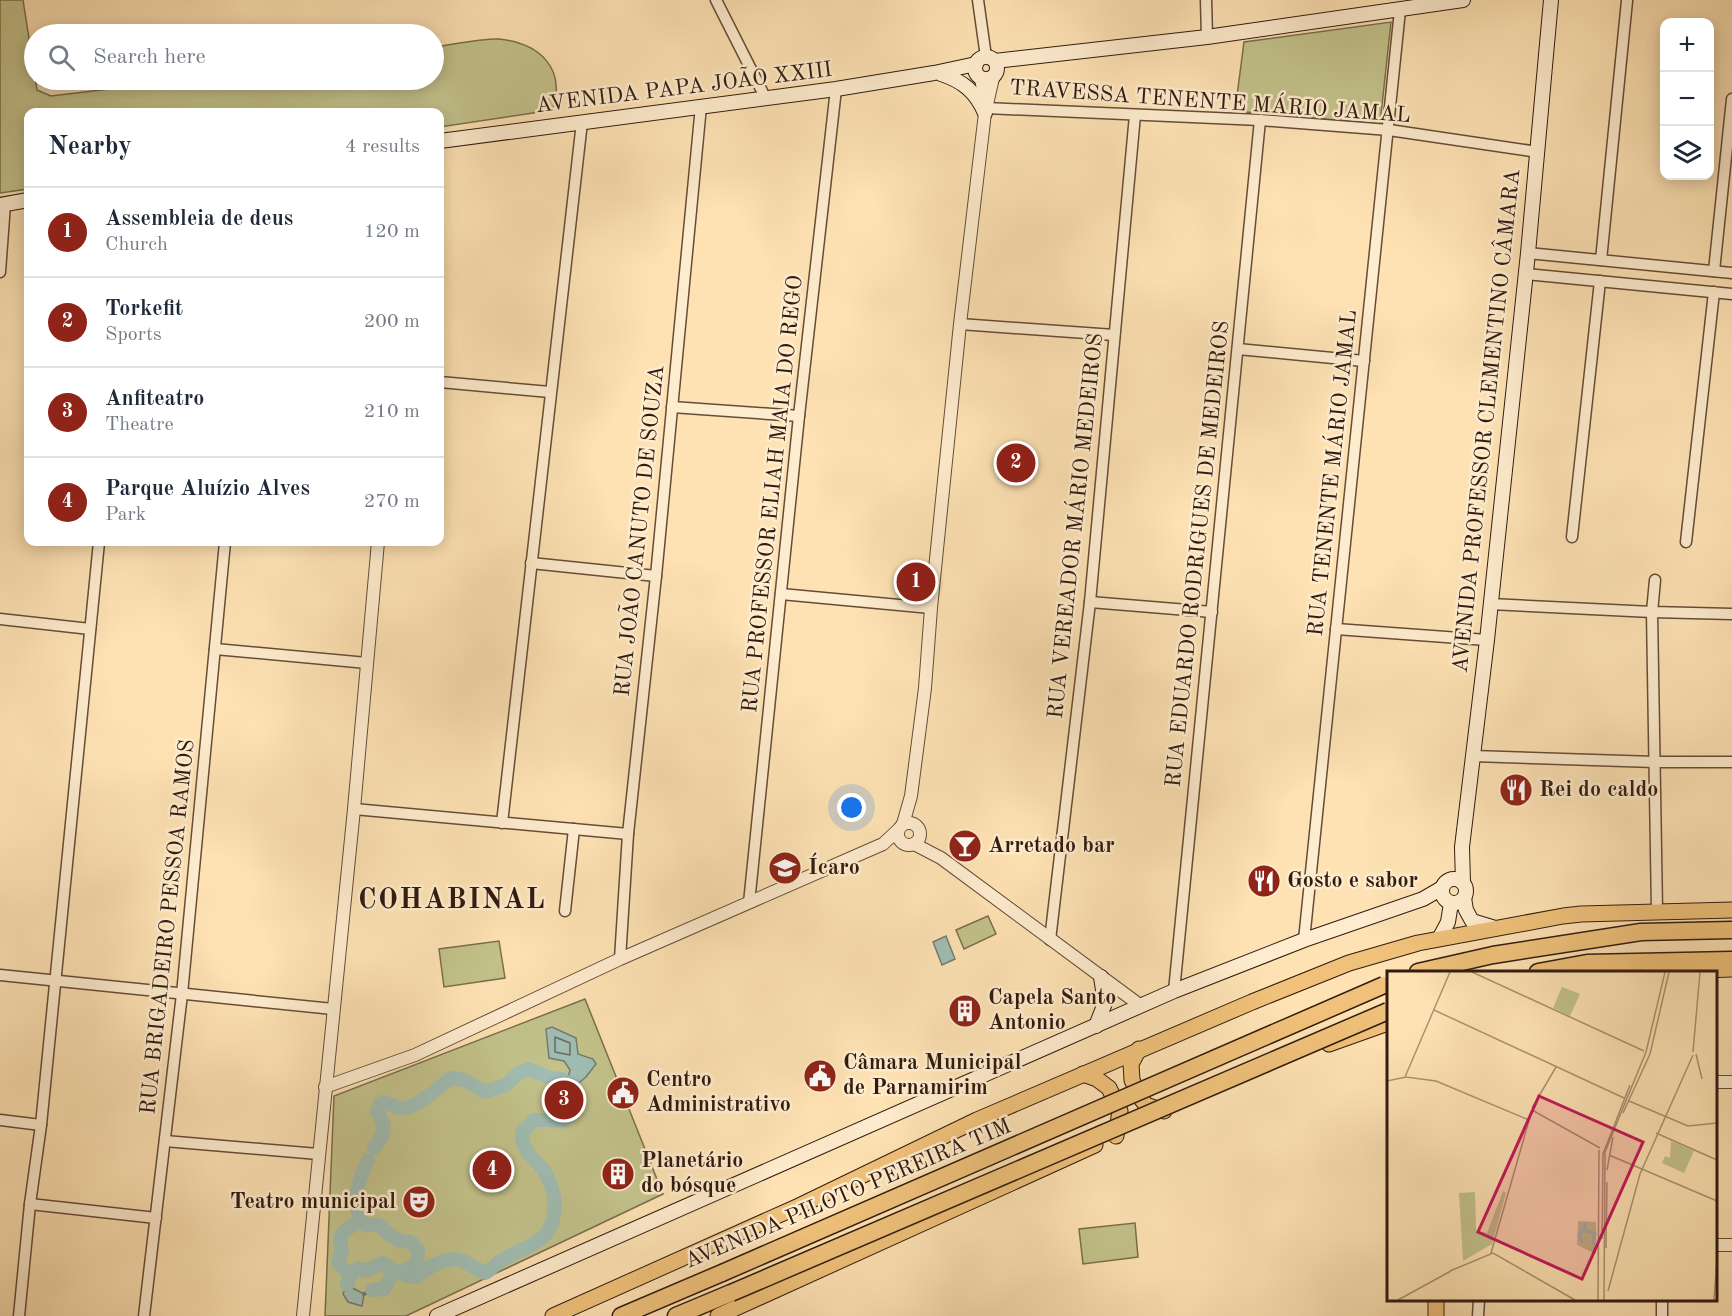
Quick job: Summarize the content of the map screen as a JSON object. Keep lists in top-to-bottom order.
{
  "streets": {
    "highway": ["AVENIDA PILOTO PEREIRA TIM"],
    "main road": ["AVENIDA PAPA JOÃO XXIII", "AVENIDA PROFESSOR CLEMENTINO CÂMARA"],
    "street": [
      "TRAVESSA TENENTE MÁRIO JAMAL",
      "RUA TENENTE MÁRIO JAMAL",
      "RUA PROFESSOR ELIAH MAIA DO REGO",
      "RUA VEREADOR MÁRIO MEDEIROS",
      "RUA JOÃO CANUTO DE SOUZA",
      "RUA EDUARDO RODRIGUES DE MEDEIROS",
      "RUA BRIGADEIRO PESSOA RAMOS"
    ]
  },
  "crossings": [
    ["AVENIDA PAPA JOÃO XXIII", "RUA TENENTE MÁRIO JAMAL"],
    ["AVENIDA PAPA JOÃO XXIII", "RUA PROFESSOR ELIAH MAIA DO REGO"],
    ["AVENIDA PAPA JOÃO XXIII", "RUA JOÃO CANUTO DE SOUZA"],
    ["TRAVESSA TENENTE MÁRIO JAMAL", "AVENIDA PROFESSOR CLEMENTINO CÂMARA"],
    ["TRAVESSA TENENTE MÁRIO JAMAL", "RUA TENENTE MÁRIO JAMAL"],
    ["TRAVESSA TENENTE MÁRIO JAMAL", "RUA VEREADOR MÁRIO MEDEIROS"],
    ["TRAVESSA TENENTE MÁRIO JAMAL", "RUA EDUARDO RODRIGUES DE MEDEIROS"]
  ],
  "districts": ["COHABINAL"],
  "places": {
    "restaurant": ["Rei do caldo", "Gosto e sabor"],
    "bar": ["Arretado bar"],
    "school or university": ["Ícaro"],
    "building": ["Capela Santo Antonio", "Planetário do bósque"],
    "public building": ["Câmara Municipal de Parnamirim", "Centro Administrativo"],
    "theatre": ["Teatro municipal"]
  },
  "page": {
    "map_buttons": ["+", "−"],
    "search": "Search here",
    "heading": ["Nearby", "4 results"],
    "list": [
      {
        "mark": "1",
        "name": "Assembleia de deus",
        "note": "Church",
        "value": "120 m"
      },
      {
        "mark": "2",
        "name": "Torkefit",
        "note": "Sports",
        "value": "200 m"
      },
      {
        "mark": "3",
        "name": "Anfiteatro",
        "note": "Theatre",
        "value": "210 m"
      },
      {
        "mark": "4",
        "name": "Parque Aluízio Alves",
        "note": "Park",
        "value": "270 m"
      }
    ],
    "pins": [
      "2",
      "1",
      "3",
      "4"
    ]
  }
}
